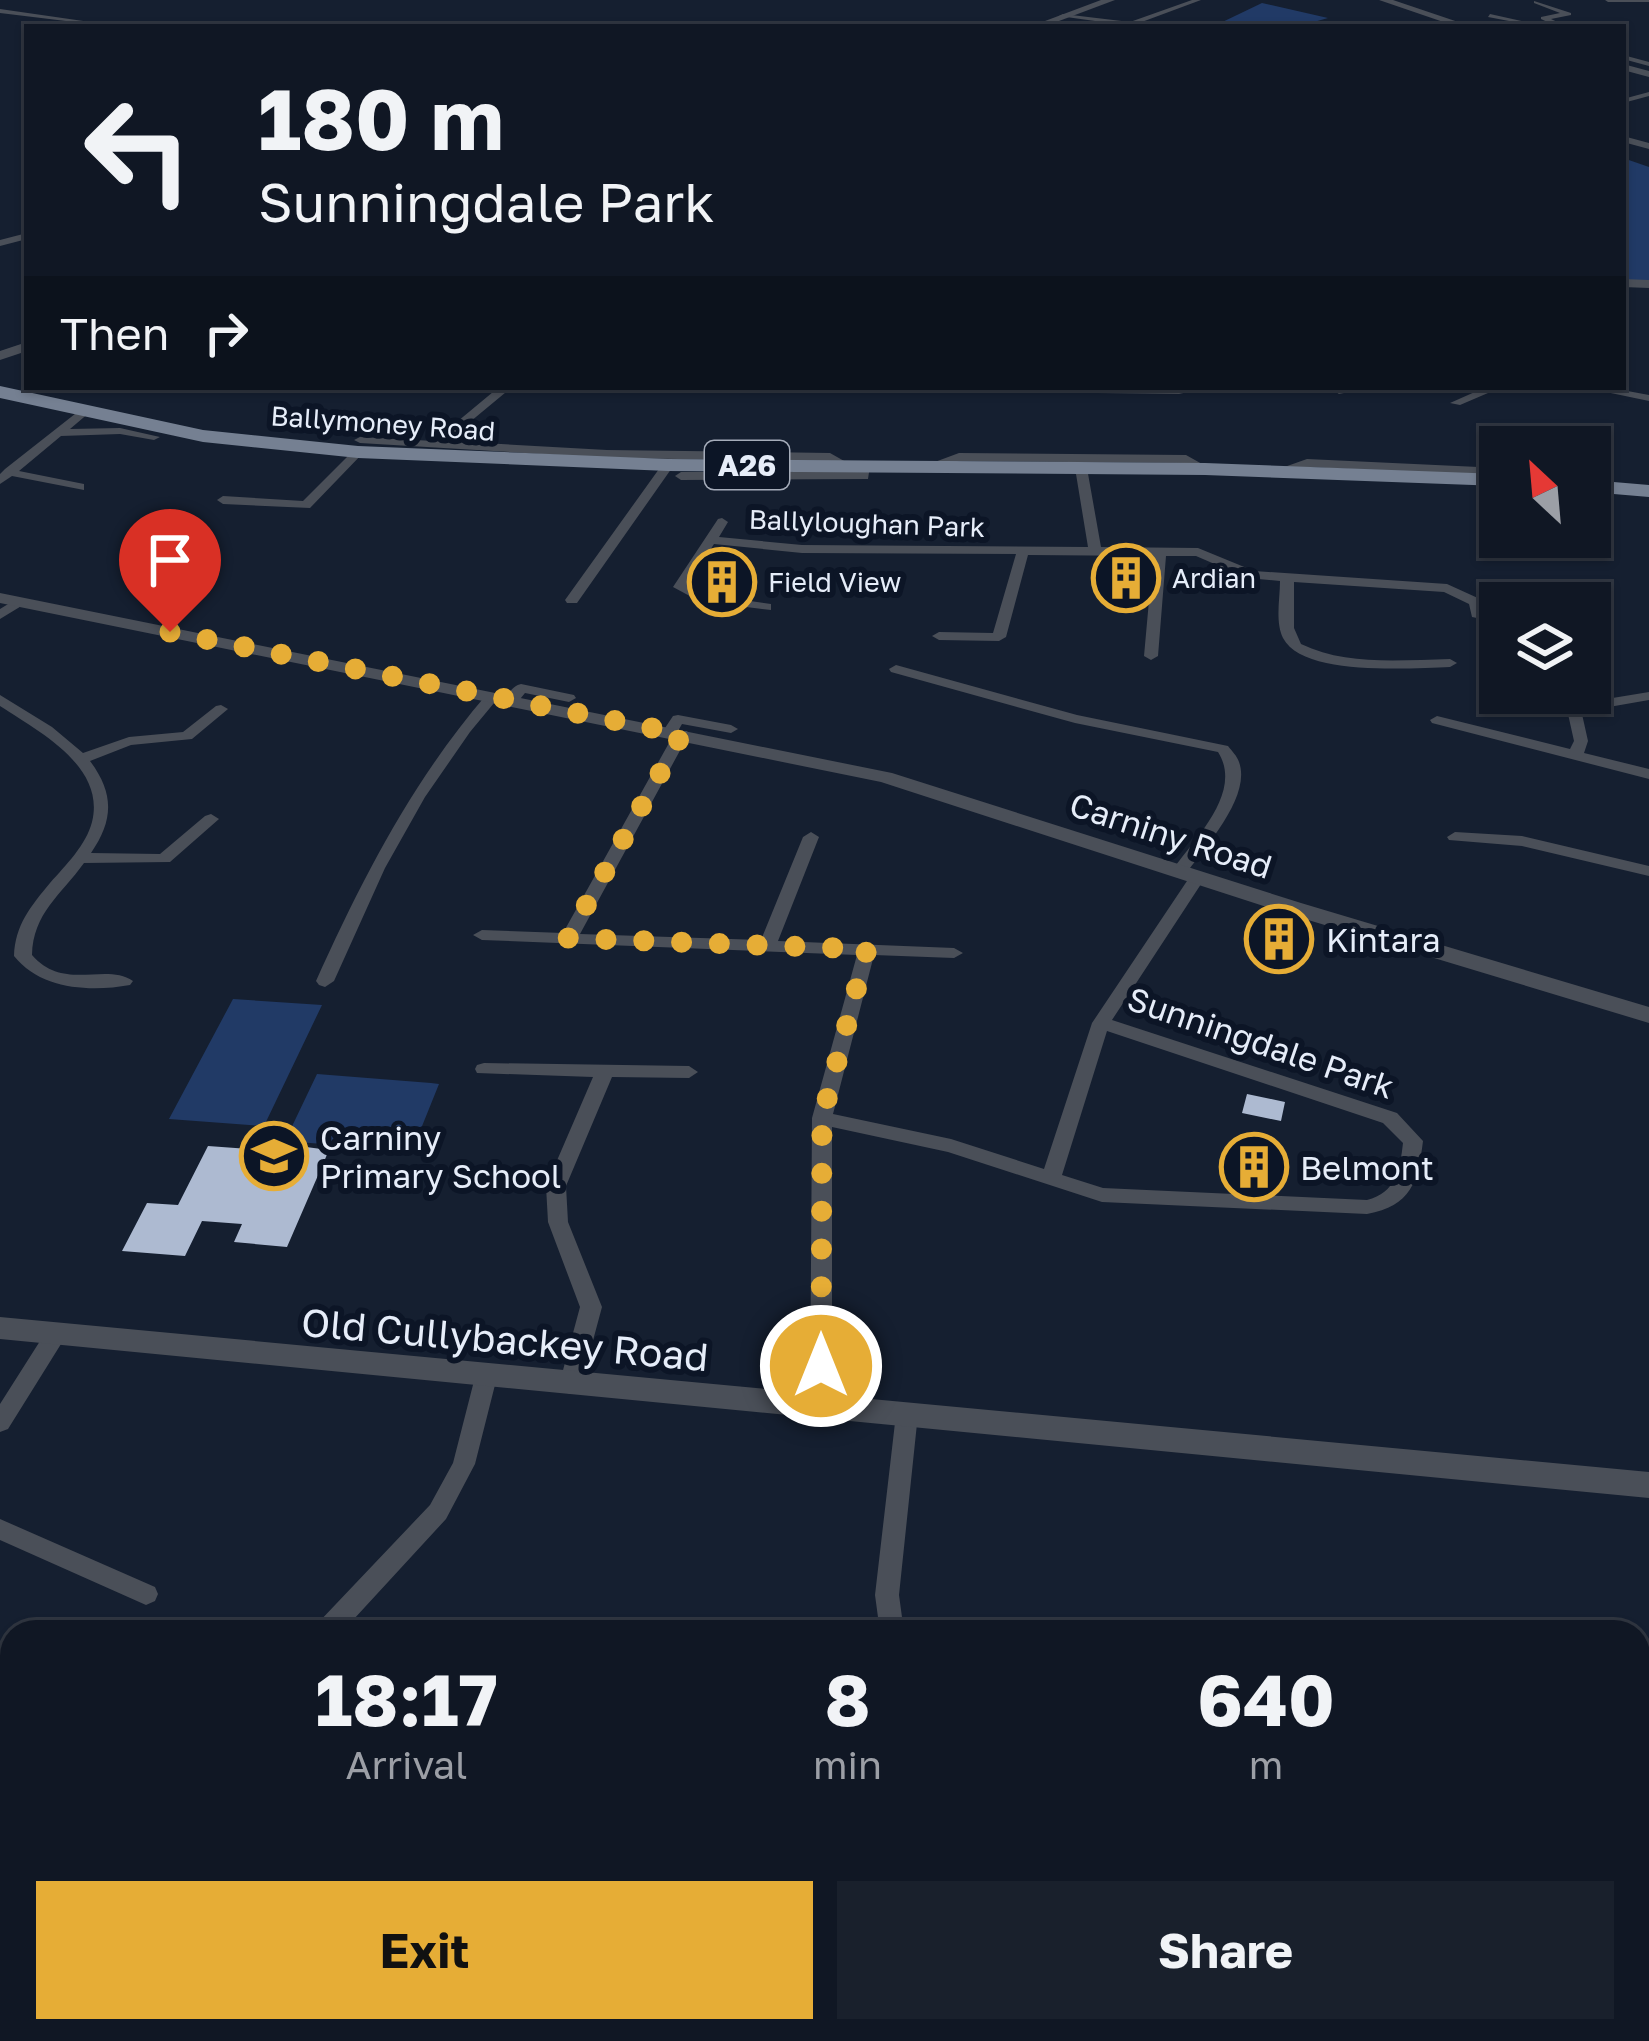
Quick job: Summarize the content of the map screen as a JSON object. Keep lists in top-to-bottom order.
{
  "streets": {
    "main road": ["Ballymoney Road", "A26"],
    "street": [
      "Ballyloughan Park",
      "Carniny Road",
      "Sunningdale Park",
      "Old Cullybackey Road"
    ]
  },
  "crossings": [
    ["Carniny Road", "Sunningdale Park"]
  ],
  "places": {
    "building": [
      "Ardian",
      "Field View",
      "Kintara",
      "Belmont"
    ],
    "school or university": ["Carniny Primary School"]
  },
  "north": "top left",
  "page": {
    "turn": ["180 m", "Sunningdale Park"],
    "then": "Then",
    "eta": [
      "18:17",
      "Arrival",
      "8",
      "min",
      "640",
      "m"
    ],
    "buttons": ["Exit", "Share"]
  }
}
